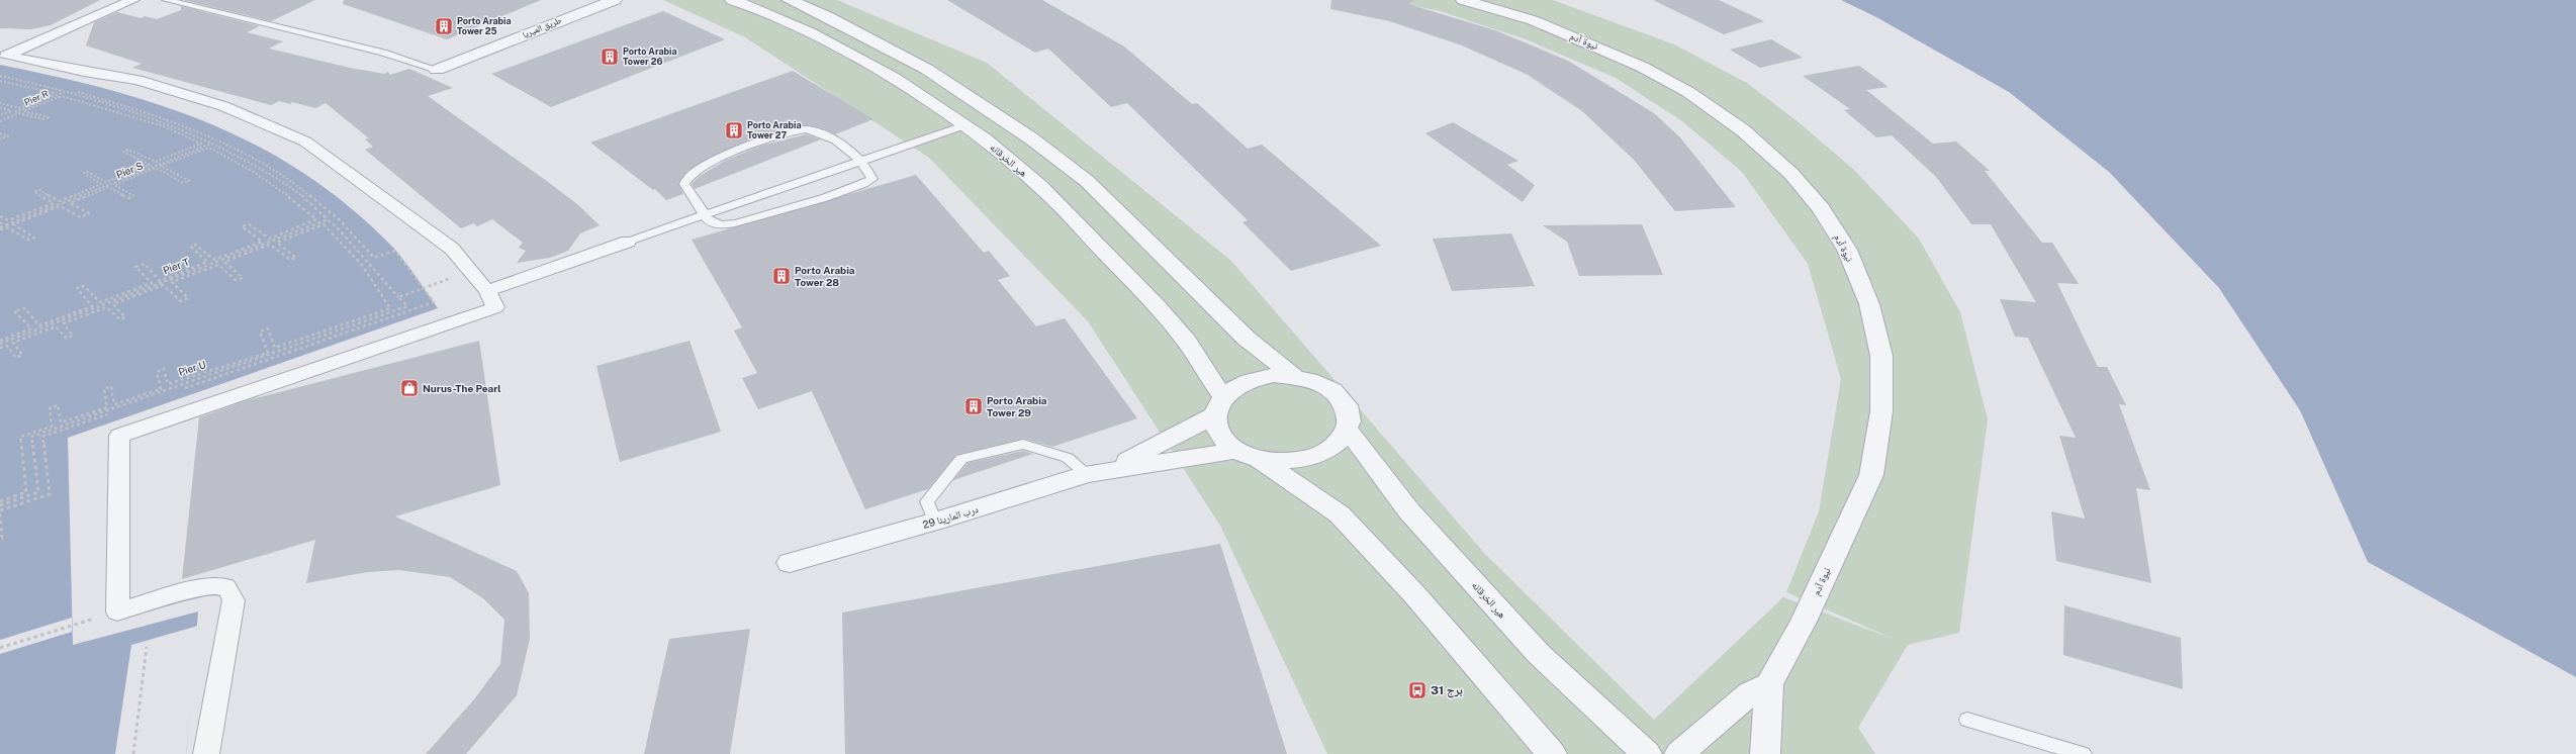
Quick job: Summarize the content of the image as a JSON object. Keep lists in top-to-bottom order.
{
  "streets": {
    "street": [
      "طريق الميريا",
      "نيوة آدم",
      "هير الخرقانه",
      "درب المارينا 29"
    ],
    "path": [
      "Pier R",
      "Pier S",
      "Pier T",
      "Pier U"
    ]
  },
  "crossings": [
    ["Pier R", "Pier S"],
    ["هير الخرقانه", "درب المارينا 29"],
    ["Pier S", "Pier T"],
    ["Pier T", "Pier U"]
  ],
  "places": {
    "building": [
      "Porto Arabia Tower 25",
      "Porto Arabia Tower 26",
      "Porto Arabia Tower 27",
      "Porto Arabia Tower 28",
      "Porto Arabia Tower 29"
    ],
    "shop": ["Nurus-The Pearl"],
    "bus stop": ["برج 31"]
  }
}
